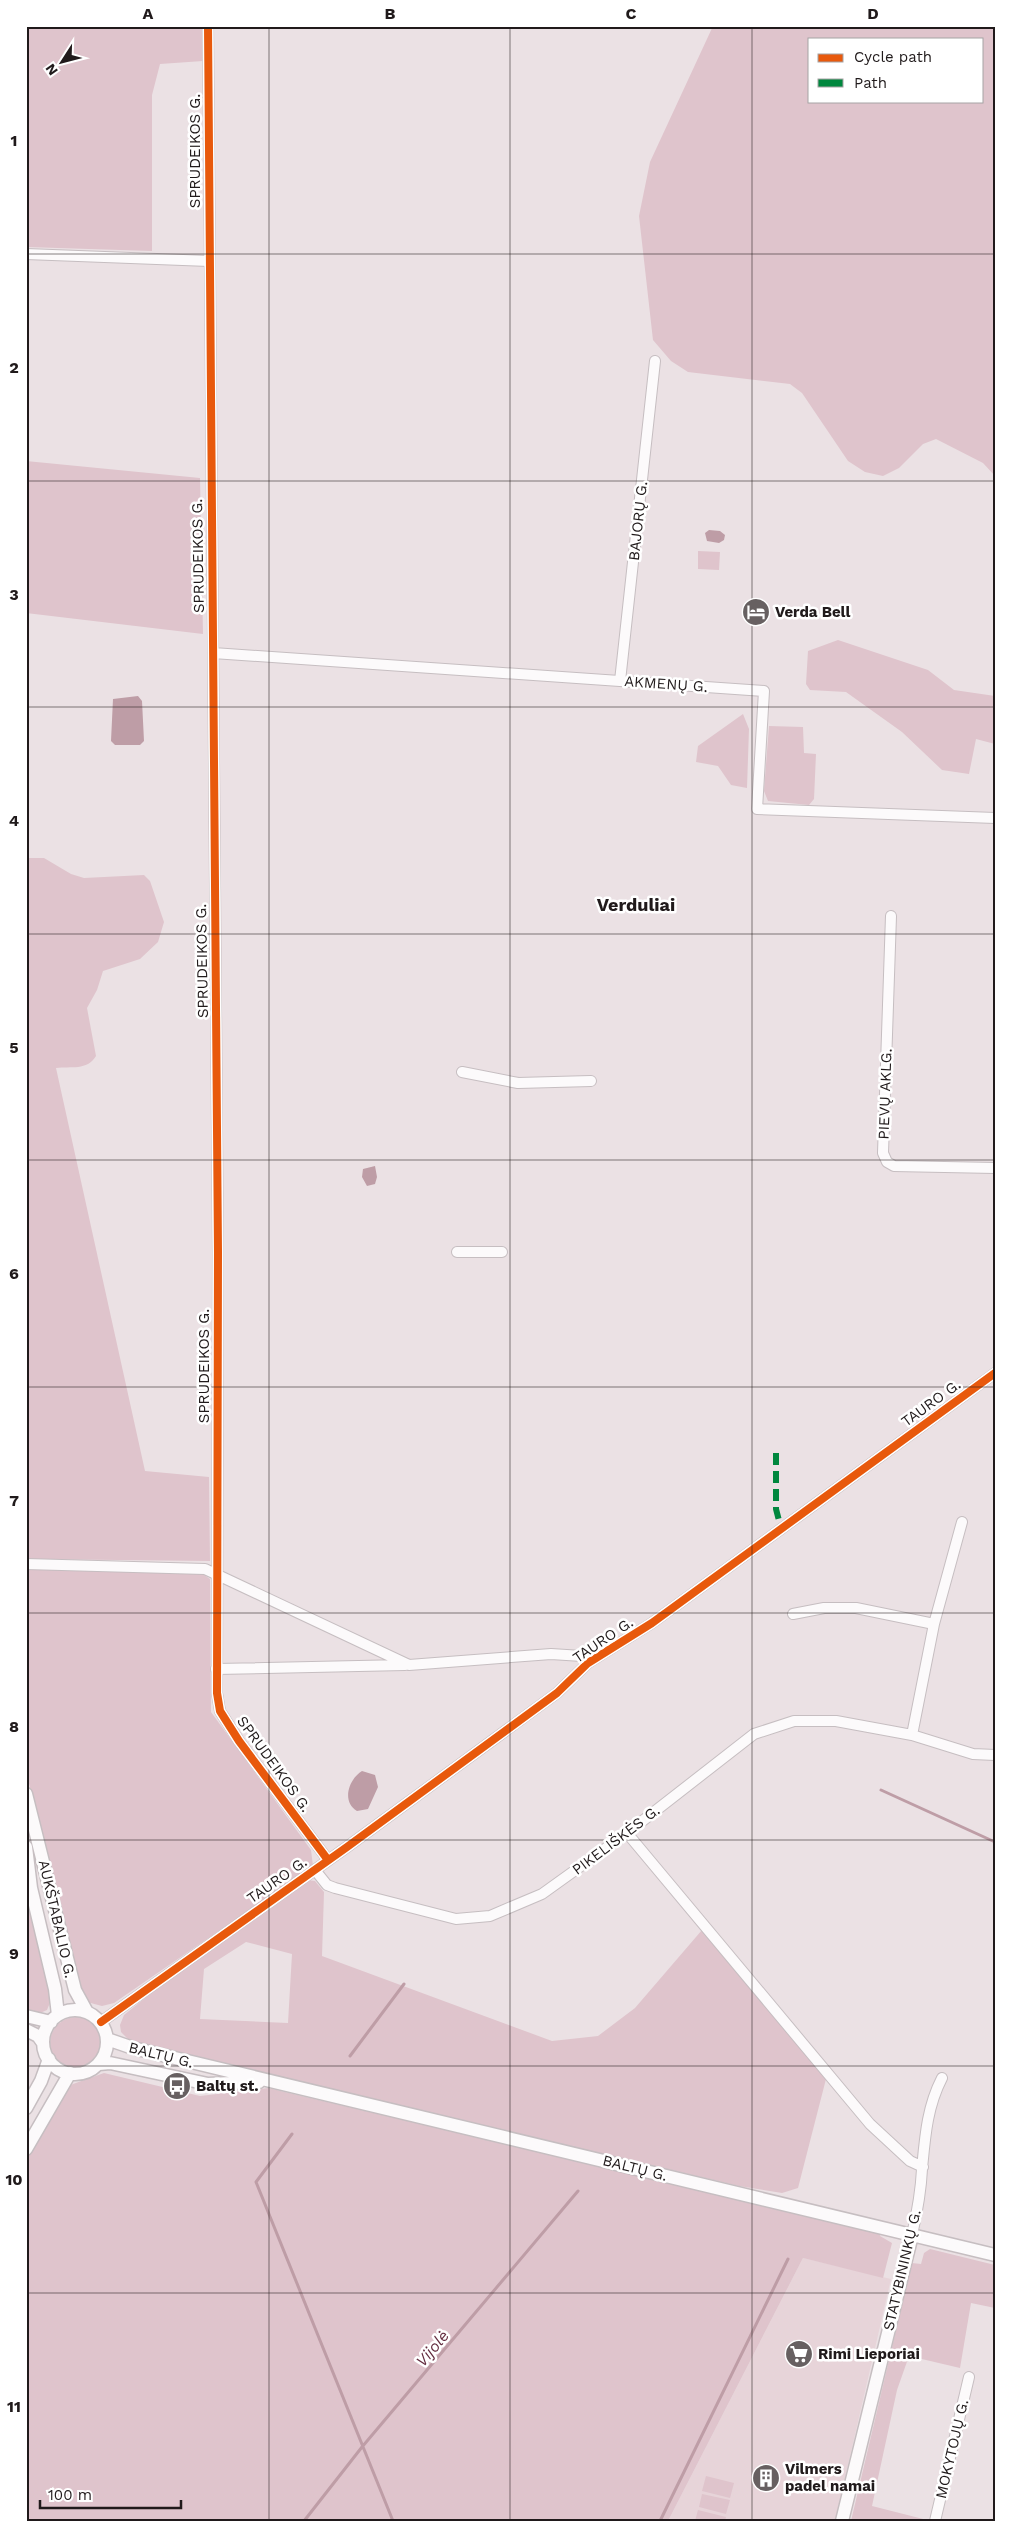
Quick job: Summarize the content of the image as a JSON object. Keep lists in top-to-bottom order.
{
  "streets": {
    "main road": ["AUKŠTABALIO G.", "BALTŲ G.", "STATYBININKŲ G."],
    "street": [
      "SPRUDEIKOS G.",
      "BAJORŲ G.",
      "AKMENŲ G.",
      "PIEVŲ AKLG.",
      "TAURO G.",
      "PIKELIŠKĖS G.",
      "MOKYTOJŲ G."
    ]
  },
  "crossings": [
    ["SPRUDEIKOS G.", "AKMENŲ G."],
    ["SPRUDEIKOS G.", "TAURO G."],
    ["BAJORŲ G.", "AKMENŲ G."],
    ["TAURO G.", "PIKELIŠKĖS G."],
    ["TAURO G.", "AUKŠTABALIO G."],
    ["TAURO G.", "BALTŲ G."],
    ["AUKŠTABALIO G.", "BALTŲ G."],
    ["BALTŲ G.", "STATYBININKŲ G."]
  ],
  "districts": ["Verduliai"],
  "water": ["Vijolė"],
  "places": {
    "hotel": ["Verda Bell"],
    "bus stop": ["Baltų st."],
    "supermarket": ["Rimi Lieporiai"],
    "building": ["Vilmers padel namai"]
  },
  "legend": ["Cycle path", "Path"],
  "scale_bar": "100 m",
  "north": "bottom left",
  "grid": {
    "columns": [
      "A",
      "B",
      "C",
      "D"
    ],
    "rows": [
      "1",
      "2",
      "3",
      "4",
      "5",
      "6",
      "7",
      "8",
      "9",
      "10",
      "11"
    ]
  }
}
